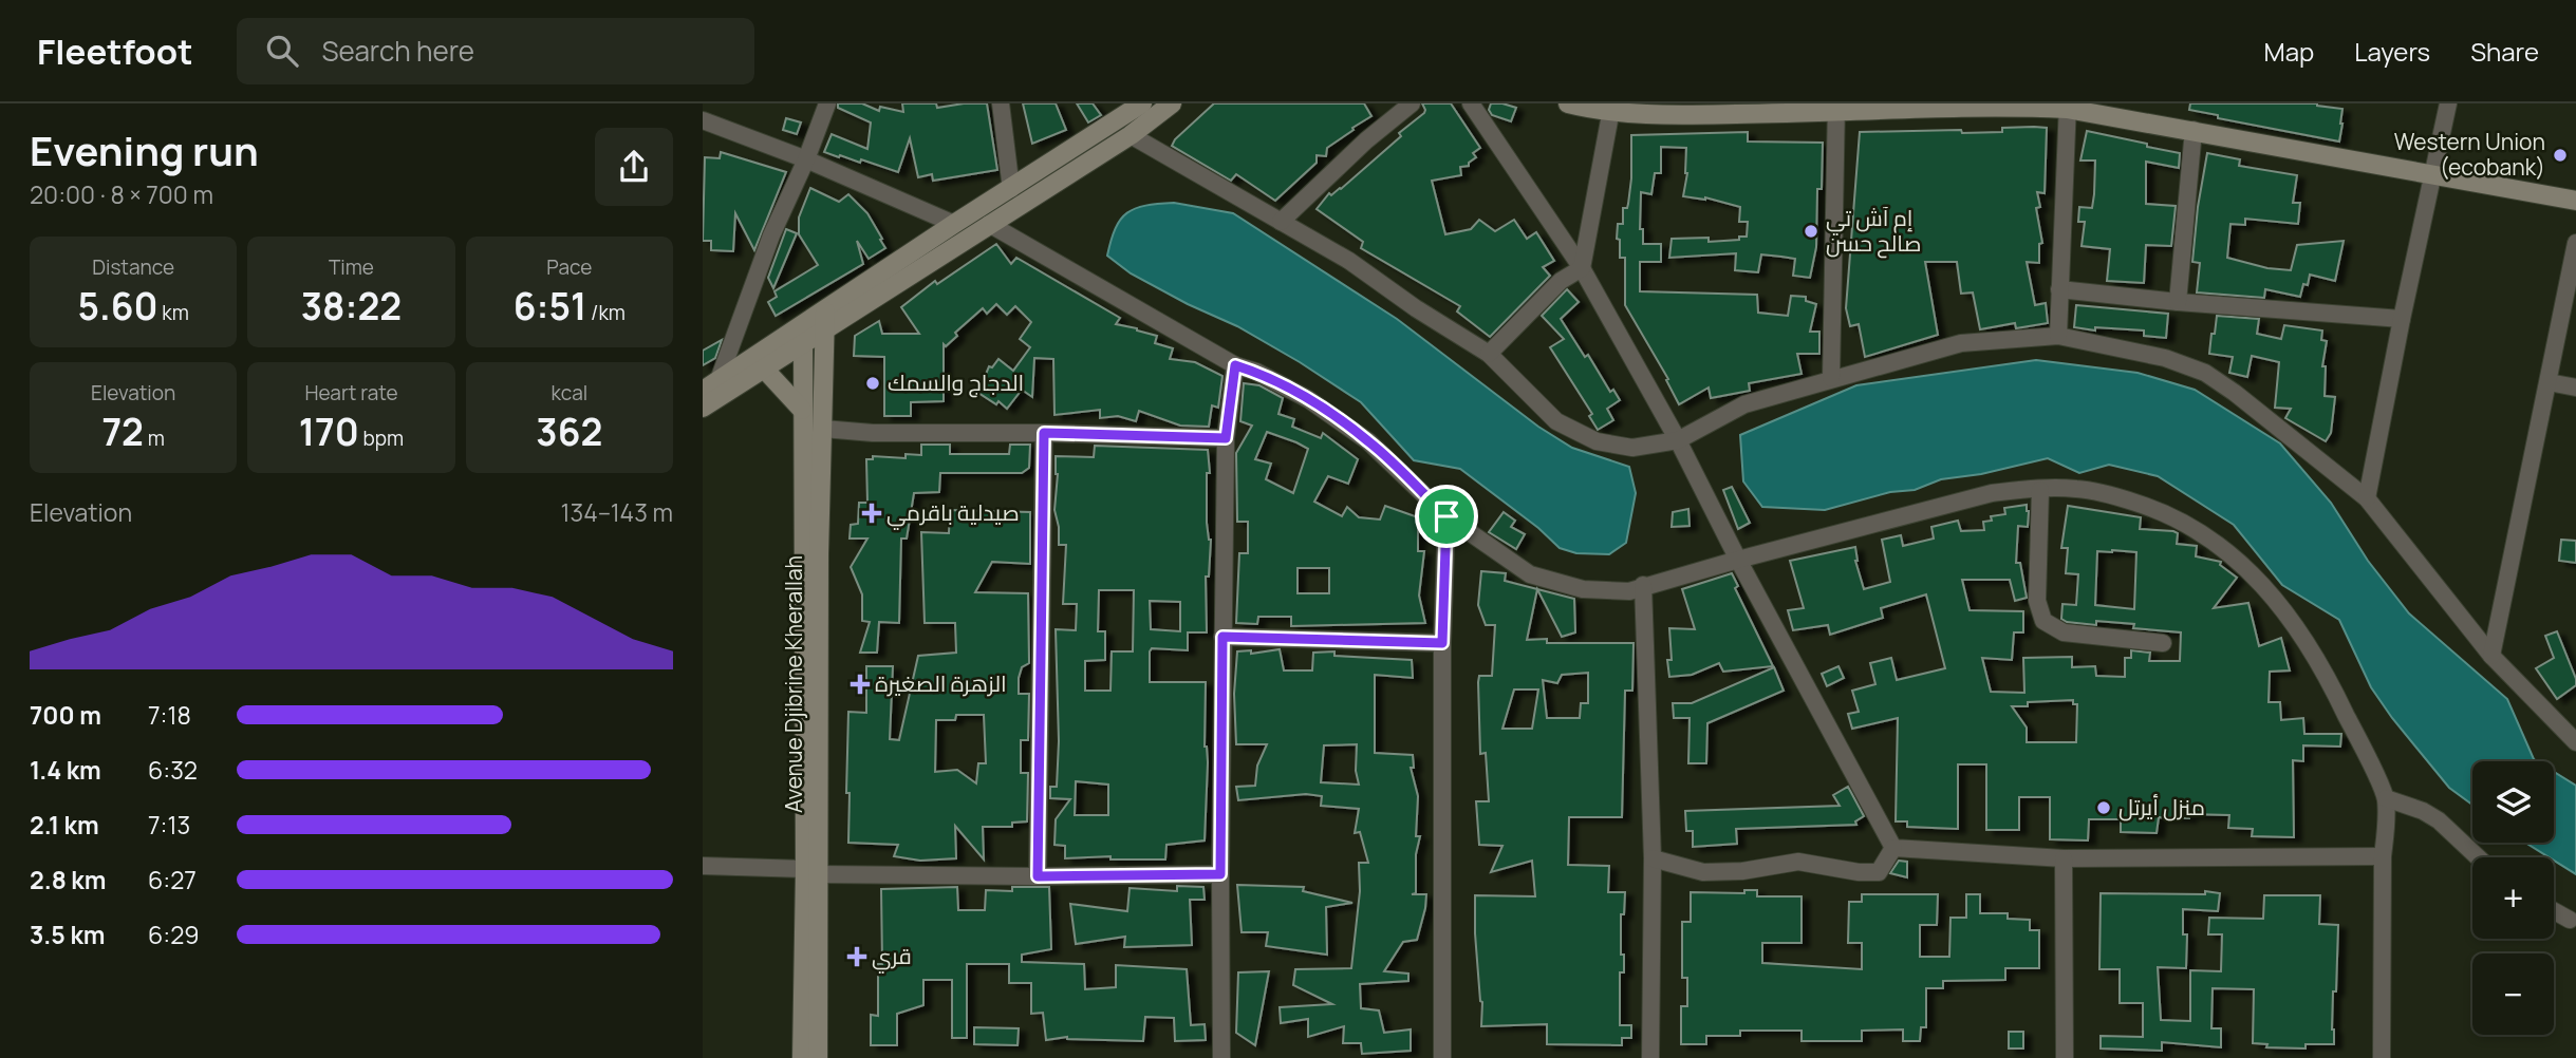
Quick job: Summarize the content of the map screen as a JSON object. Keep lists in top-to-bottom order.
{
  "streets": {
    "street": ["Avenue Djibrine Kherallah"]
  },
  "places": {
    "other": [
      "Western Union (ecobank)",
      "إم آش تي صالح حسن",
      "الدجاج والسمك",
      "منزل أيرتل"
    ],
    "health": ["صيدلية باقرمي", "الزهرة الصغيرة", "قري"]
  },
  "page": {
    "header": "Fleetfoot",
    "search": "Search here",
    "nav": ["Map", "Layers", "Share"],
    "heading": ["Evening run", "20:00 · 8 × 700 m"],
    "stats": [
      ["Distance", "5.60 km"],
      ["Time", "38:22"],
      ["Pace", "6:51 /km"],
      ["Elevation", "72 m"],
      ["Heart rate", "170 bpm"],
      ["kcal", "362"]
    ],
    "chart": ["Elevation", "134–143 m"],
    "list": [
      {
        "name": "700 m",
        "note": "7:18"
      },
      {
        "name": "1.4 km",
        "note": "6:32"
      },
      {
        "name": "2.1 km",
        "note": "7:13"
      },
      {
        "name": "2.8 km",
        "note": "6:27"
      },
      {
        "name": "3.5 km",
        "note": "6:29"
      }
    ],
    "map_buttons": ["+", "−"]
  }
}
